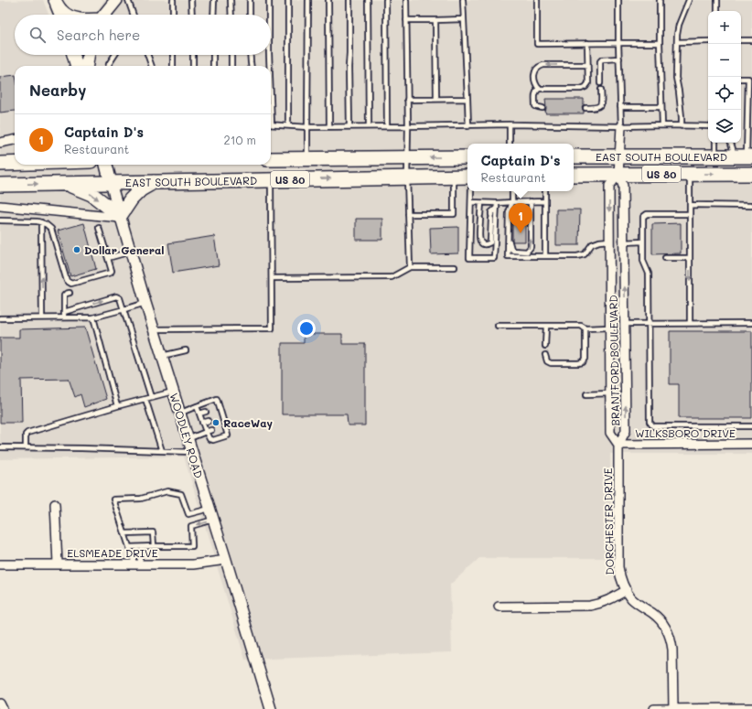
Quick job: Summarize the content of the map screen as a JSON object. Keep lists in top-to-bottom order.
{
  "streets": {
    "highway": ["EAST SOUTH BOULEVARD", "US 80"],
    "main road": ["WOODLEY ROAD"],
    "street": [
      "BRANTFORD BOULEVARD",
      "WILKSBORO DRIVE",
      "DORCHESTER DRIVE",
      "ELSMEADE DRIVE"
    ]
  },
  "crossings": [
    ["EAST SOUTH BOULEVARD", "BRANTFORD BOULEVARD"],
    ["EAST SOUTH BOULEVARD", "WOODLEY ROAD"],
    ["BRANTFORD BOULEVARD", "WILKSBORO DRIVE"],
    ["BRANTFORD BOULEVARD", "DORCHESTER DRIVE"],
    ["WILKSBORO DRIVE", "DORCHESTER DRIVE"],
    ["WOODLEY ROAD", "ELSMEADE DRIVE"]
  ],
  "places": ["Dollar General", "RaceWay"],
  "page": {
    "map_buttons": ["+", "−"],
    "search": "Search here",
    "heading": "Nearby",
    "list": [
      {
        "mark": "1",
        "name": "Captain D's",
        "note": "Restaurant",
        "value": "210 m"
      }
    ],
    "popup": ["Captain D's", "Restaurant"],
    "pins": "1"
  }
}
